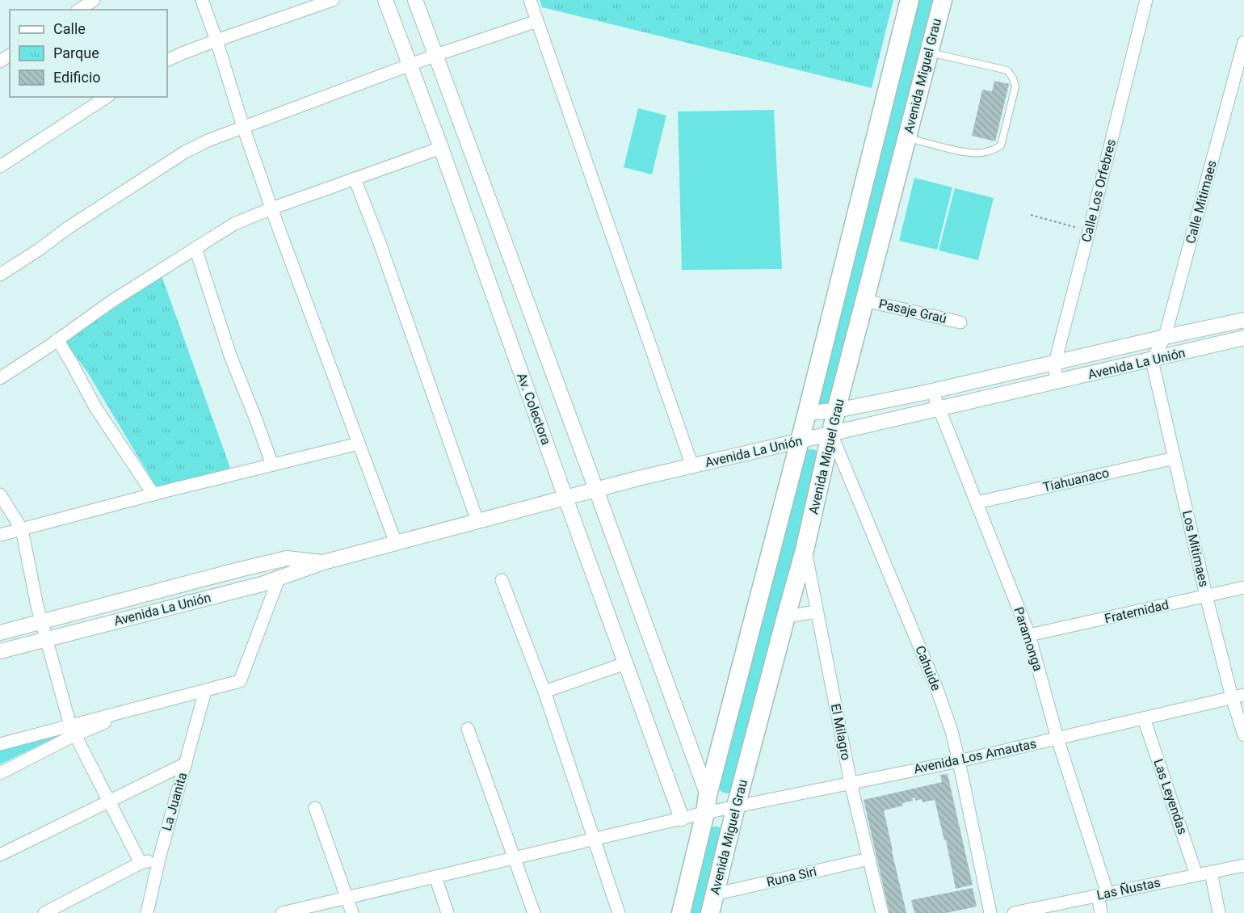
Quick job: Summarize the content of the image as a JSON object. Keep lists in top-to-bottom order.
{
  "streets": {
    "main road": ["Avenida Miguel Grau"],
    "street": [
      "Calle Los Orfebres",
      "Calle Mitimaes",
      "Pasaje Graú",
      "Avenida La Unión",
      "Av. Colectora",
      "Tiahuanaco",
      "Los Mitimaes",
      "Fraternidad",
      "Paramonga",
      "Cahuide",
      "El Milagro",
      "Avenida Los Amautas",
      "Las Leyendas",
      "La Juanita",
      "Runa Siri",
      "Las Ñustas"
    ]
  },
  "crossings": [
    ["Avenida Miguel Grau", "Pasaje Graú"],
    ["Avenida Miguel Grau", "Avenida La Unión"],
    ["Avenida Miguel Grau", "Cahuide"],
    ["Avenida Miguel Grau", "El Milagro"],
    ["Avenida Miguel Grau", "Avenida Los Amautas"],
    ["Avenida Miguel Grau", "Runa Siri"],
    ["Calle Los Orfebres", "Avenida La Unión"],
    ["Calle Mitimaes", "Avenida La Unión"],
    ["Calle Mitimaes", "Los Mitimaes"],
    ["Avenida La Unión", "Av. Colectora"],
    ["Avenida La Unión", "Los Mitimaes"],
    ["Avenida La Unión", "Paramonga"],
    ["Avenida La Unión", "Cahuide"],
    ["Av. Colectora", "Avenida Los Amautas"],
    ["Tiahuanaco", "Los Mitimaes"],
    ["Tiahuanaco", "Paramonga"],
    ["Los Mitimaes", "Fraternidad"],
    ["Los Mitimaes", "Avenida Los Amautas"],
    ["Fraternidad", "Paramonga"],
    ["Paramonga", "Avenida Los Amautas"],
    ["Paramonga", "Las Ñustas"],
    ["Cahuide", "Avenida Los Amautas"],
    ["El Milagro", "Avenida Los Amautas"],
    ["El Milagro", "Runa Siri"],
    ["Avenida Los Amautas", "Las Leyendas"],
    ["Las Leyendas", "Las Ñustas"]
  ],
  "legend": ["Calle", "Parque", "Edificio"]
}
